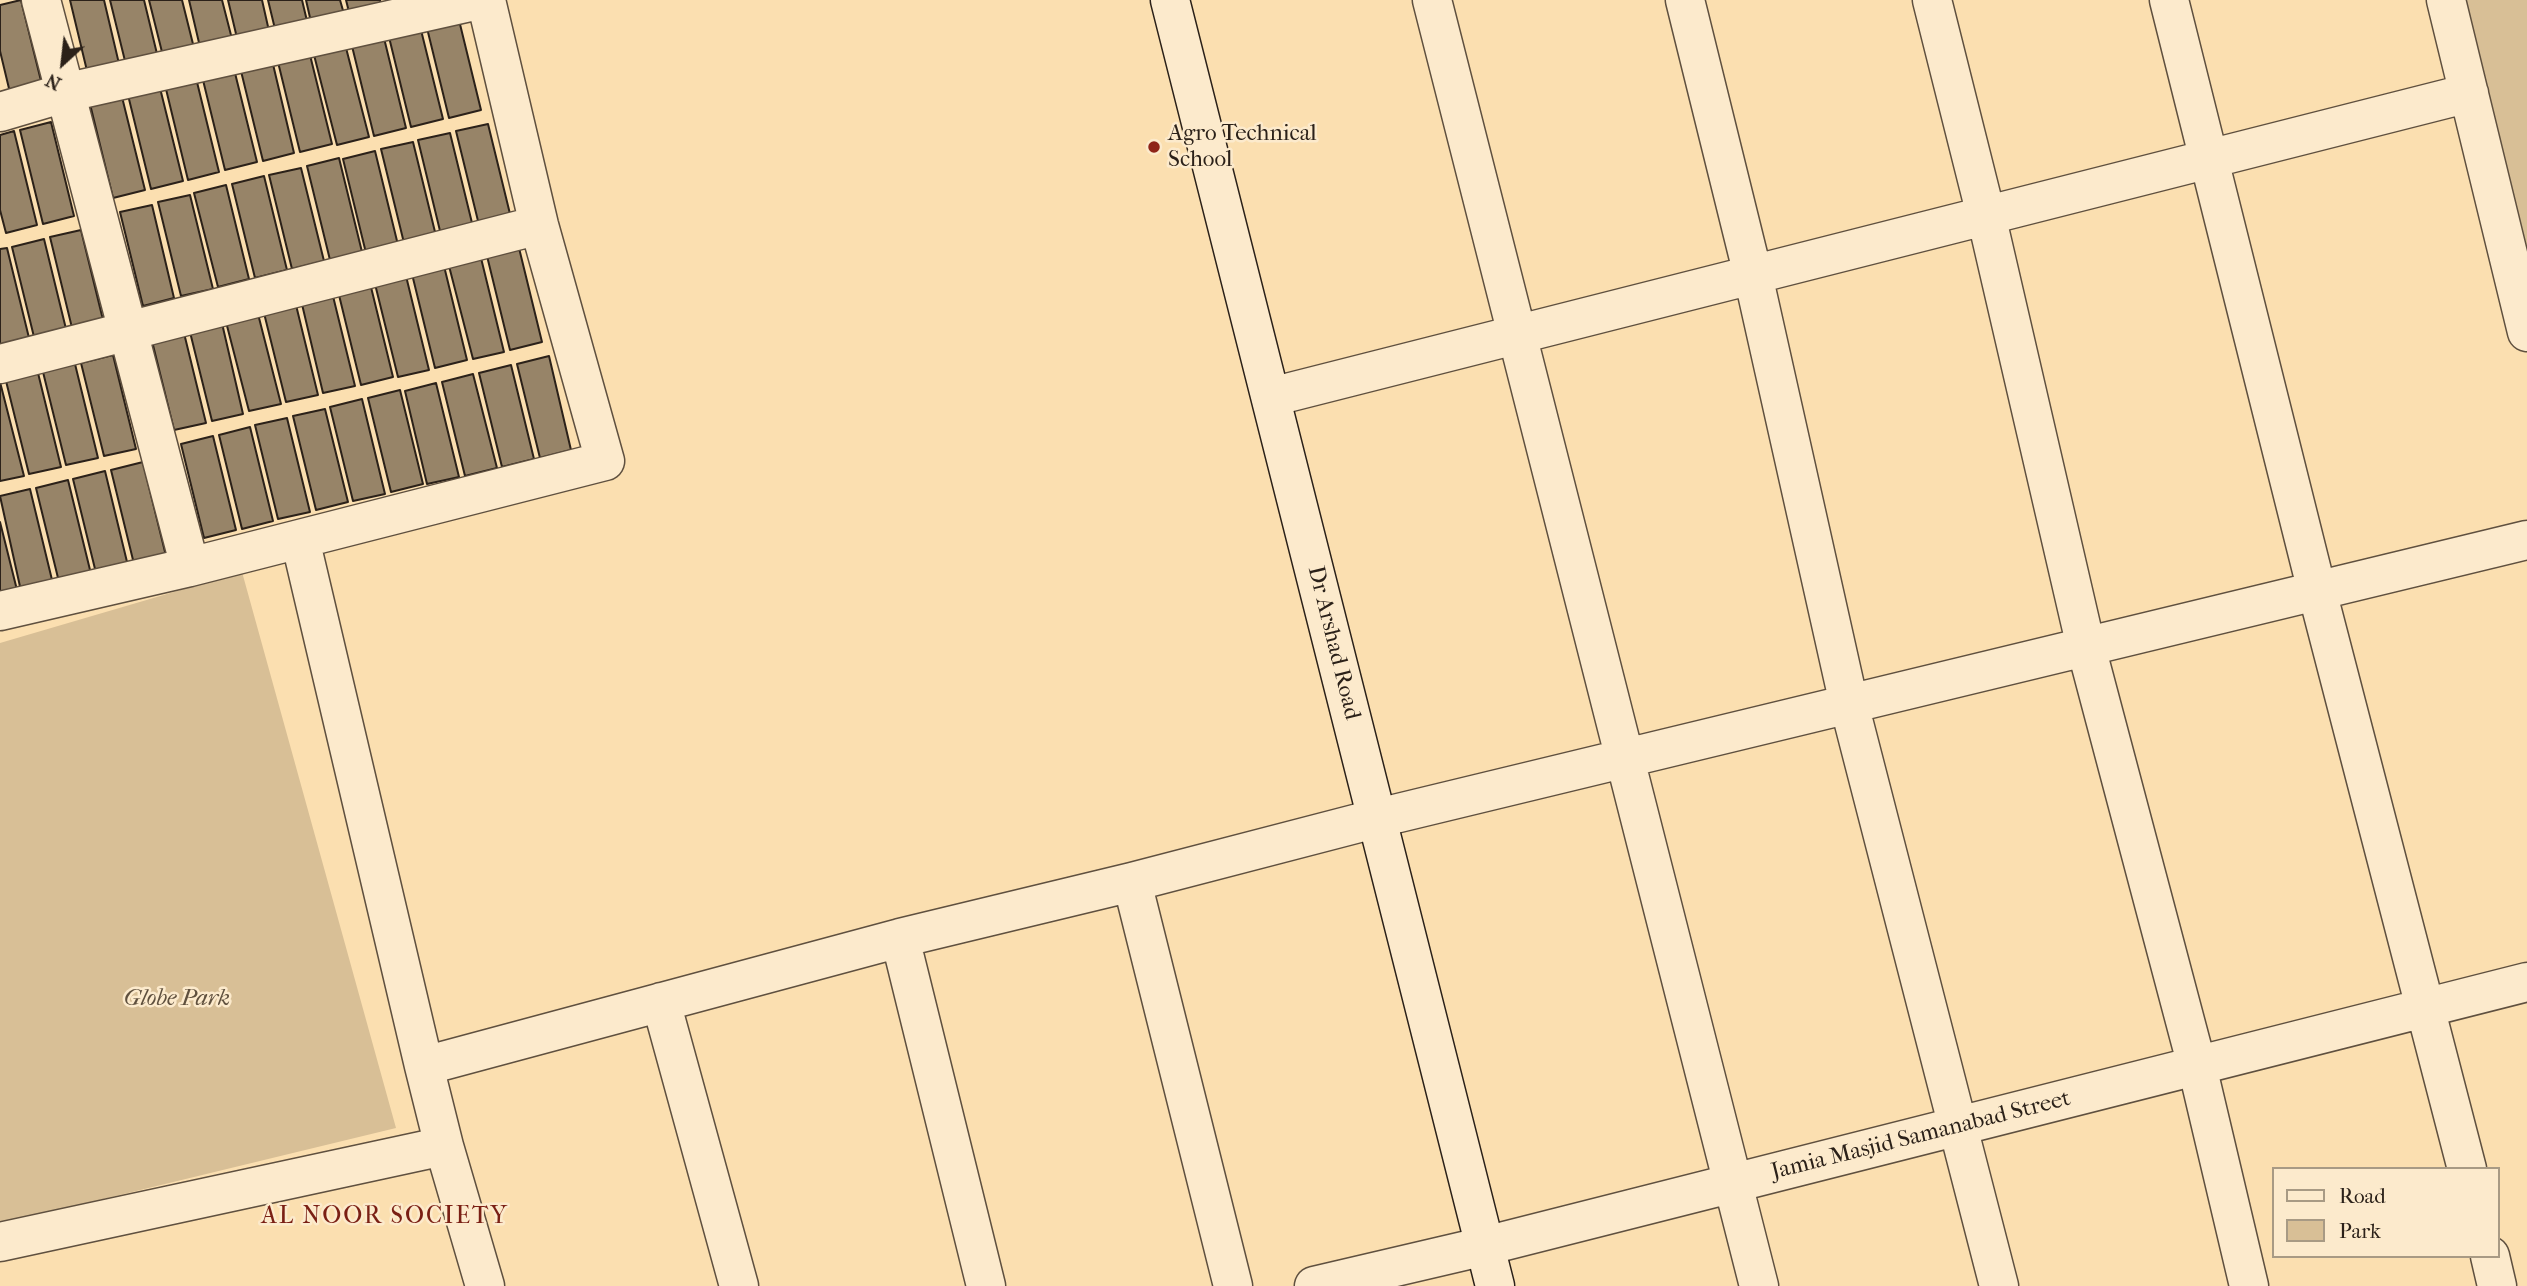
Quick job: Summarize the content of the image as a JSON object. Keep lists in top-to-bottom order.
{
  "streets": {
    "street": ["Dr Arshad Road", "Jamia Masjid Samanabad Street"]
  },
  "crossings": [
    ["Dr Arshad Road", "Jamia Masjid Samanabad Street"]
  ],
  "districts": ["AL NOOR SOCIETY"],
  "parks": ["Globe Park"],
  "places": ["Agro Technical School"],
  "legend": ["Road", "Park"],
  "north": "bottom left"
}
